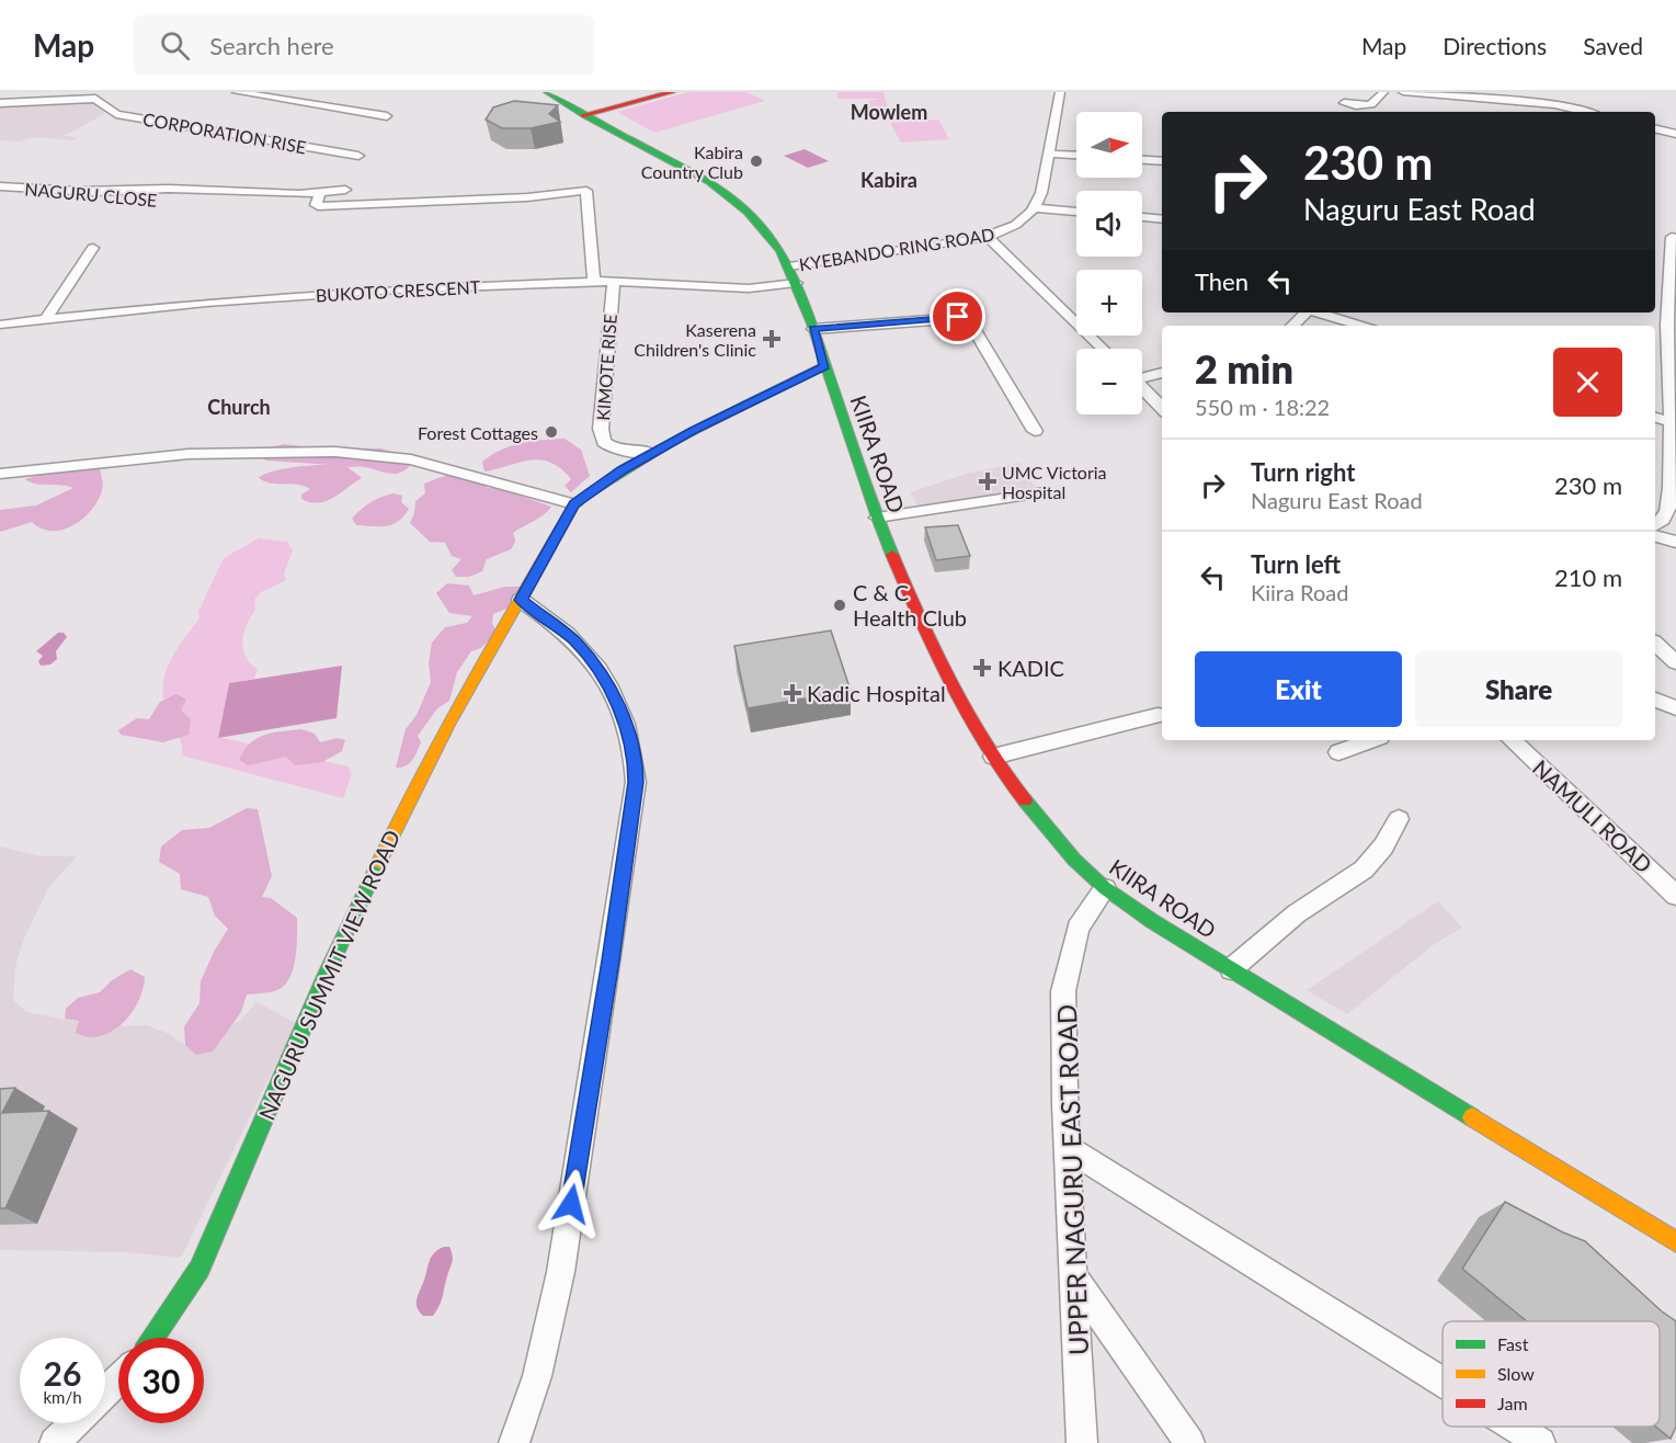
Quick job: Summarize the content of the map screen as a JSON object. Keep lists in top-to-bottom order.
{
  "streets": {
    "main road": ["KIIRA ROAD", "NAGURU SUMMIT VIEW ROAD"],
    "street": [
      "CORPORATION RISE",
      "NAGURU CLOSE",
      "KYEBANDO RING ROAD",
      "BUKOTO CRESCENT",
      "KIMOTE RISE",
      "NAMULI ROAD",
      "UPPER NAGURU EAST ROAD"
    ]
  },
  "crossings": [
    ["KYEBANDO RING ROAD", "BUKOTO CRESCENT"],
    ["KYEBANDO RING ROAD", "KIIRA ROAD"],
    ["BUKOTO CRESCENT", "KIMOTE RISE"],
    ["BUKOTO CRESCENT", "KIIRA ROAD"],
    ["KIIRA ROAD", "UPPER NAGURU EAST ROAD"]
  ],
  "districts": ["Mowlem", "Kabira", "Church"],
  "places": {
    "other": ["Kabira Country Club", "Forest Cottages", "C & C Health Club"],
    "health": [
      "Kaserena Children's Clinic",
      "UMC Victoria Hospital",
      "KADIC",
      "Kadic Hospital"
    ]
  },
  "legend": ["Fast", "Slow", "Jam"],
  "north": "right",
  "page": {
    "header": "Map",
    "search": "Search here",
    "nav": ["Map", "Directions", "Saved"],
    "map_buttons": ["+", "−"],
    "turn": ["230 m", "Naguru East Road"],
    "then": "Then",
    "heading": ["2 min", "550 m · 18:22"],
    "list": [
      {
        "name": "Turn right",
        "note": "Naguru East Road",
        "value": "230 m"
      },
      {
        "name": "Turn left",
        "note": "Kiira Road",
        "value": "210 m"
      }
    ],
    "buttons": ["Exit", "Share"],
    "speed": "26 km/h",
    "limit": "30"
  }
}
